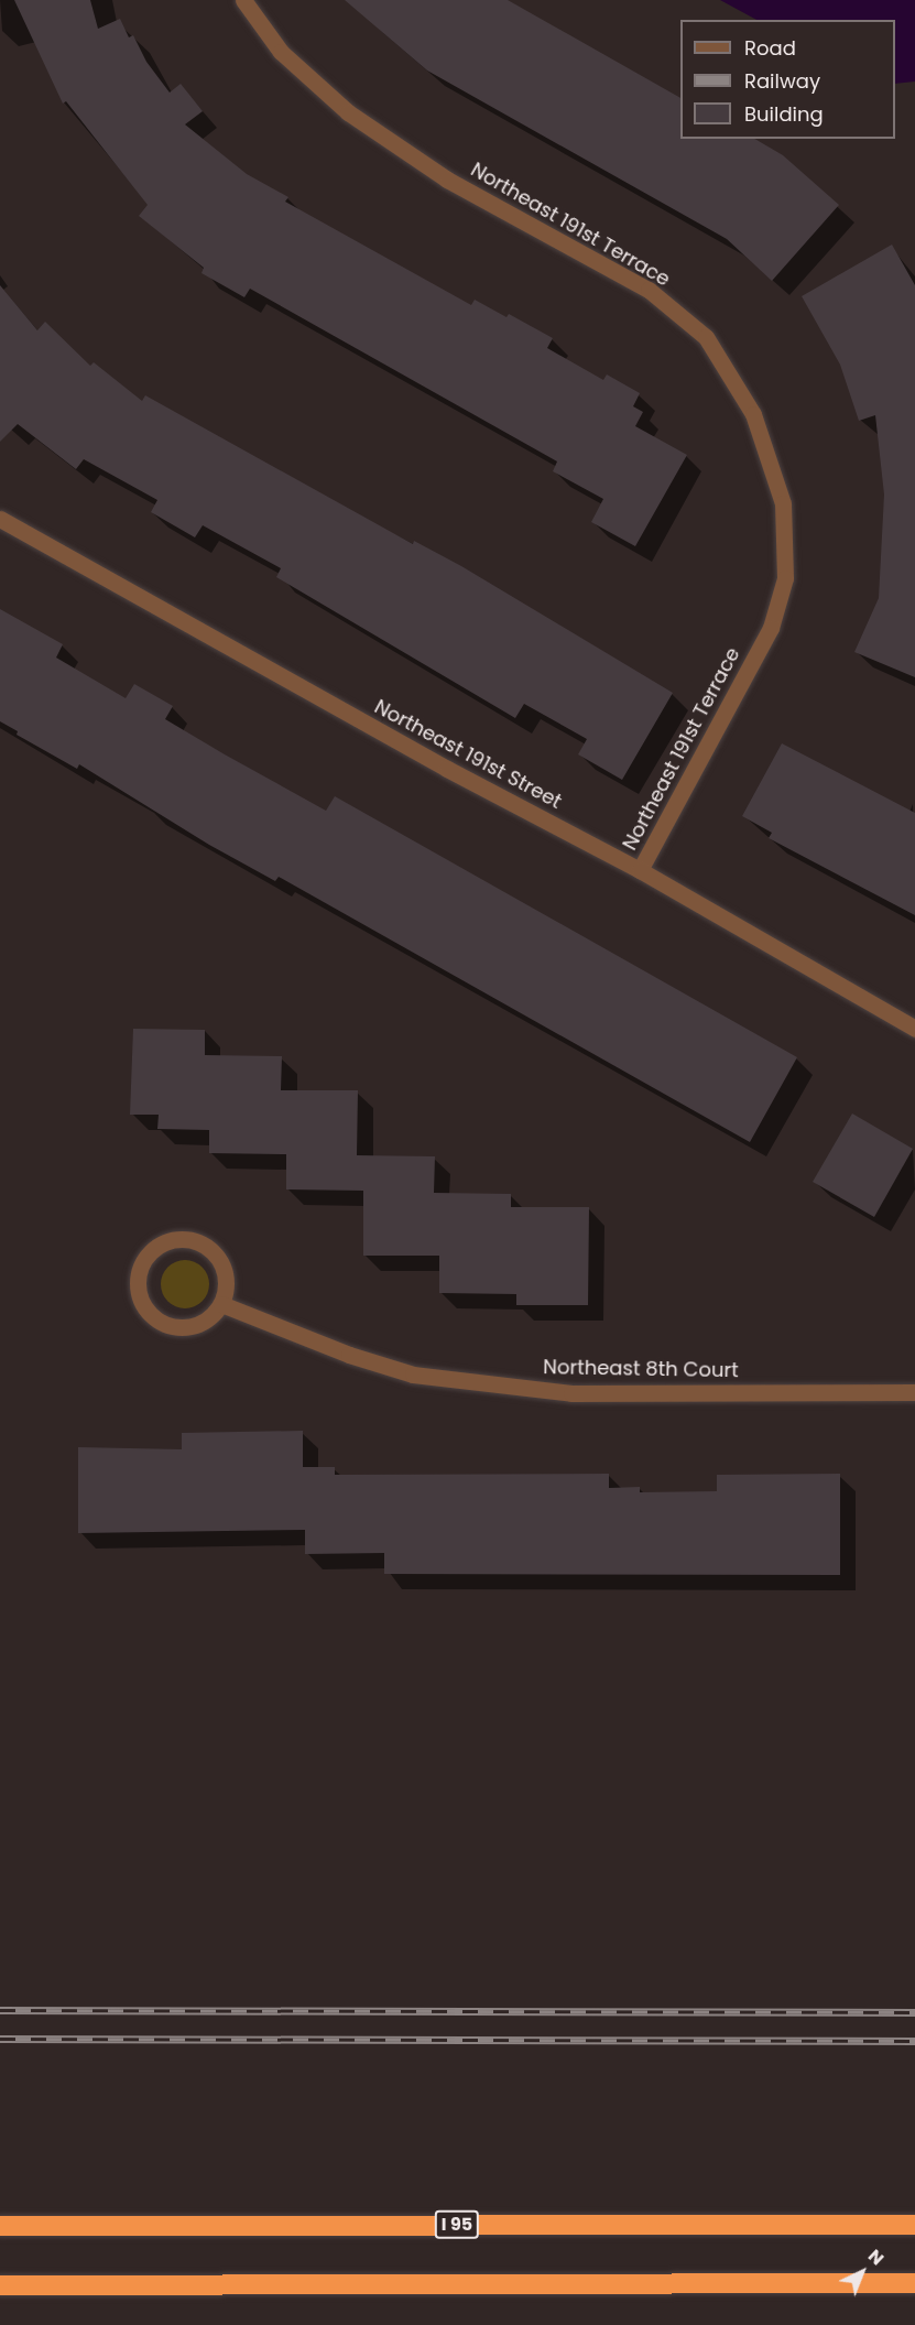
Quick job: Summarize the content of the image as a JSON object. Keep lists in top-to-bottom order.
{
  "streets": {
    "highway": ["I 95"],
    "street": ["Northeast 191st Terrace", "Northeast 191st Street", "Northeast 8th Court"]
  },
  "crossings": [
    ["Northeast 191st Terrace", "Northeast 191st Street"]
  ],
  "legend": ["Road", "Railway", "Building"],
  "north": "top right"
}
